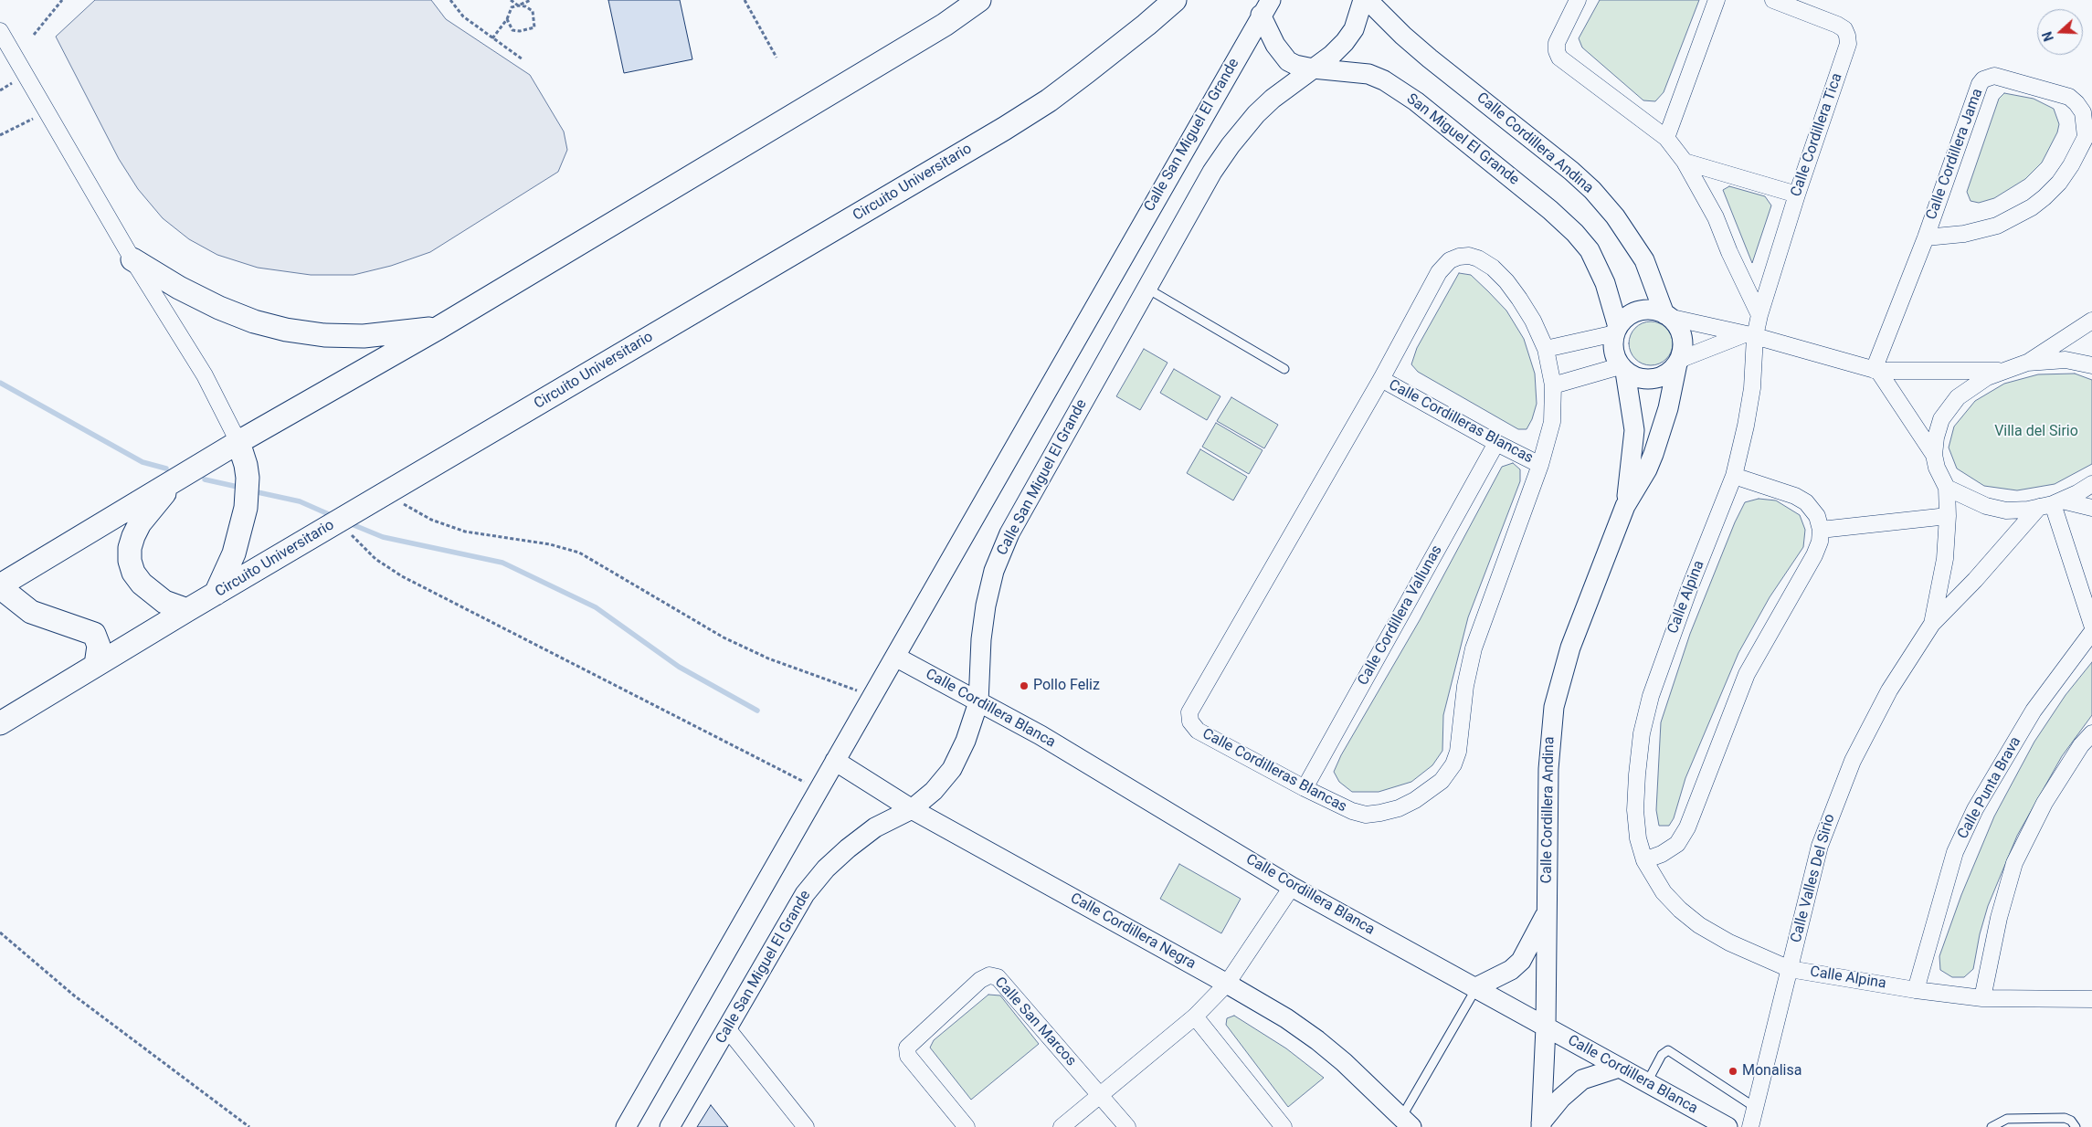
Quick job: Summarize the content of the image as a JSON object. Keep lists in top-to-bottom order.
{
  "streets": {
    "main road": ["Circuito Universitario"],
    "street": [
      "Calle San Miguel El Grande",
      "Calle Cordillera Tica",
      "San Miguel El Grande",
      "Calle Cordillera Andina",
      "Calle Cordillera Jama",
      "Calle Cordilleras Blancas",
      "Calle Alpina",
      "Calle Cordillera Vallunas",
      "Calle Cordillera Blanca",
      "Calle Punta Brava",
      "Calle Valles Del Sirio",
      "Calle Cordillera Negra",
      "Calle San Marcos"
    ]
  },
  "crossings": [
    ["Calle San Miguel El Grande", "San Miguel El Grande"],
    ["Calle San Miguel El Grande", "Calle Cordillera Blanca"],
    ["Calle San Miguel El Grande", "Calle Cordillera Negra"],
    ["Calle Cordillera Tica", "Calle Alpina"],
    ["San Miguel El Grande", "Calle Cordillera Andina"],
    ["Calle Cordillera Andina", "Calle Cordillera Blanca"],
    ["Calle Cordilleras Blancas", "Calle Cordillera Vallunas"],
    ["Calle Alpina", "Calle Punta Brava"],
    ["Calle Alpina", "Calle Valles Del Sirio"]
  ],
  "parks": ["Villa del Sirio"],
  "places": ["Pollo Feliz", "Monalisa"],
  "north": "left"
}
